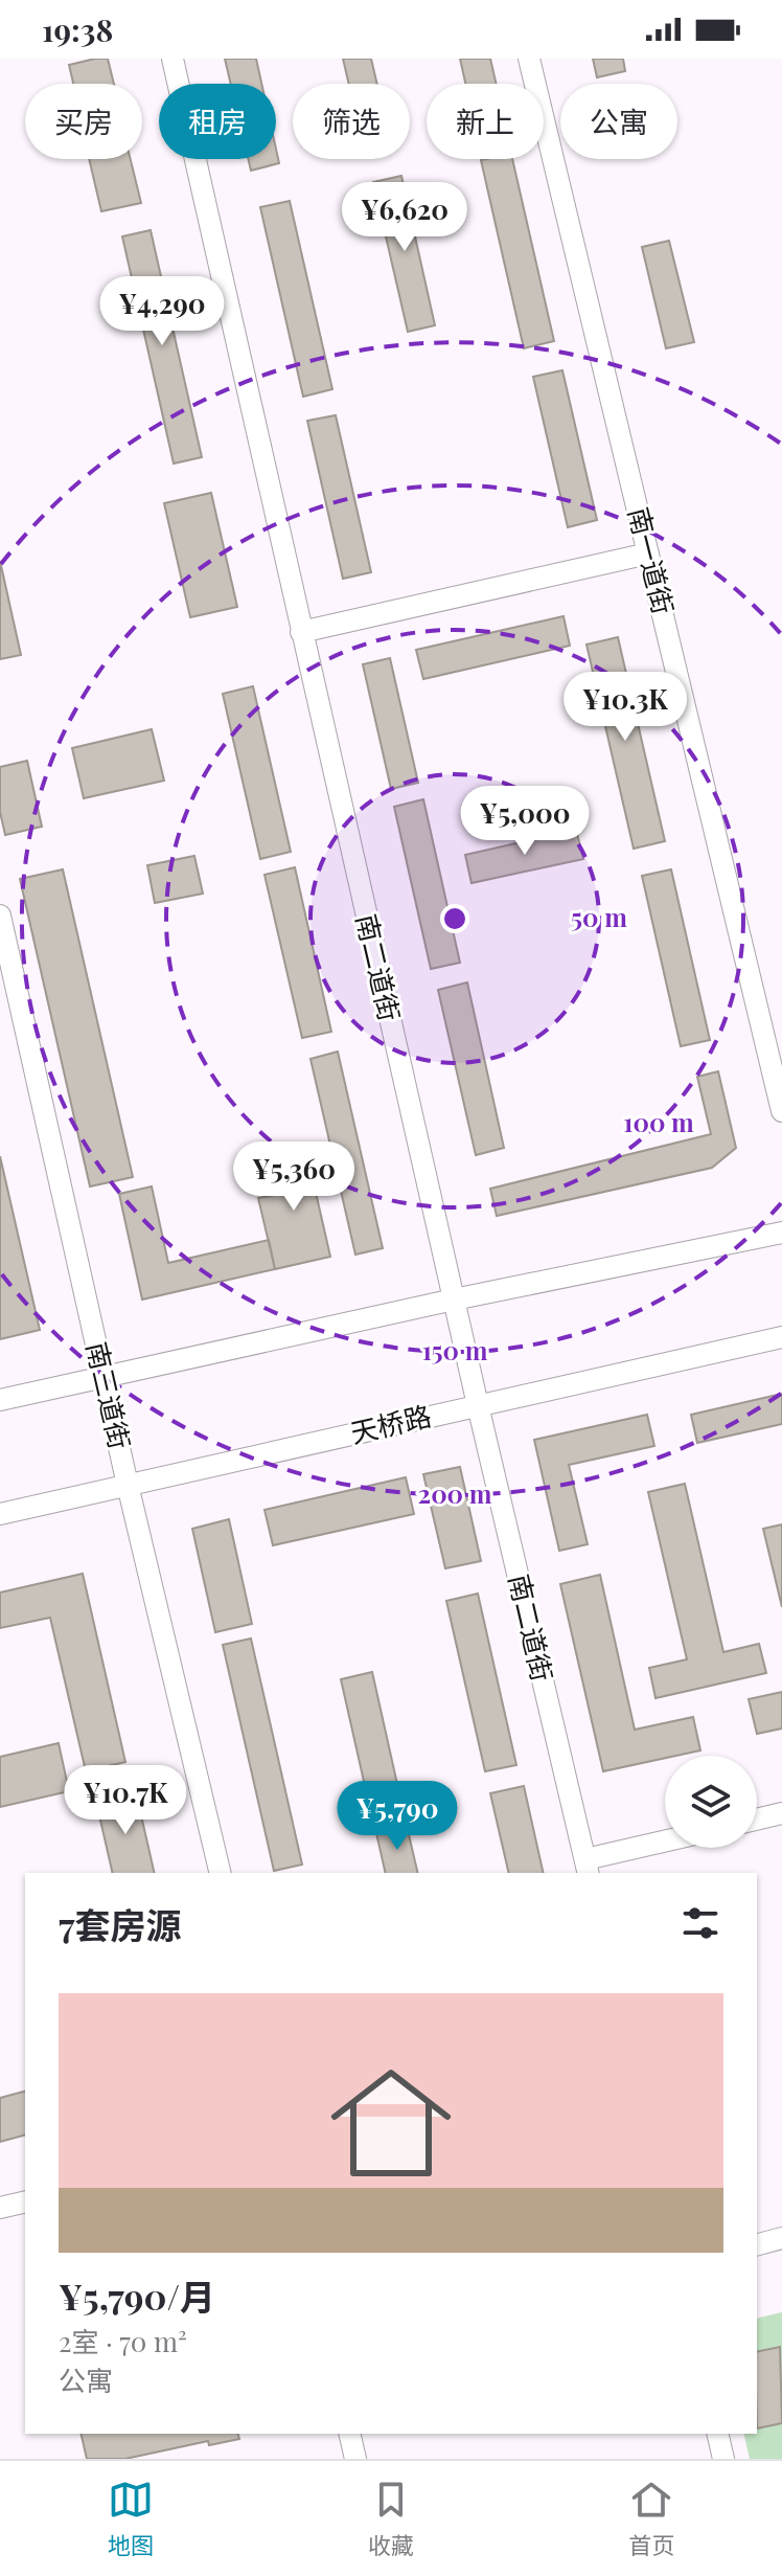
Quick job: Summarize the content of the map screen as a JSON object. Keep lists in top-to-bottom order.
{
  "streets": {
    "street": [
      "南一道街",
      "南二道街",
      "南三道街",
      "天桥路"
    ]
  },
  "crossings": [
    ["南二道街", "天桥路"],
    ["南三道街", "天桥路"]
  ],
  "page": {
    "status": "19:38",
    "chip": [
      "买房",
      "租房",
      "筛选",
      "新上",
      "公寓"
    ],
    "price": [
      "¥6,620",
      "¥4,290",
      "¥10.3K",
      "¥5,000",
      "¥5,360",
      "¥10.7K",
      "¥5,790"
    ],
    "heading": "7套房源",
    "list": [
      {
        "name": "¥5,790/月",
        "note": "2室 · 70 m² · 公寓"
      }
    ],
    "tabs": ["地图", "收藏", "首页"]
  },
  "rings": [
    "50 m",
    "100 m",
    "150 m",
    "200 m"
  ]
}
